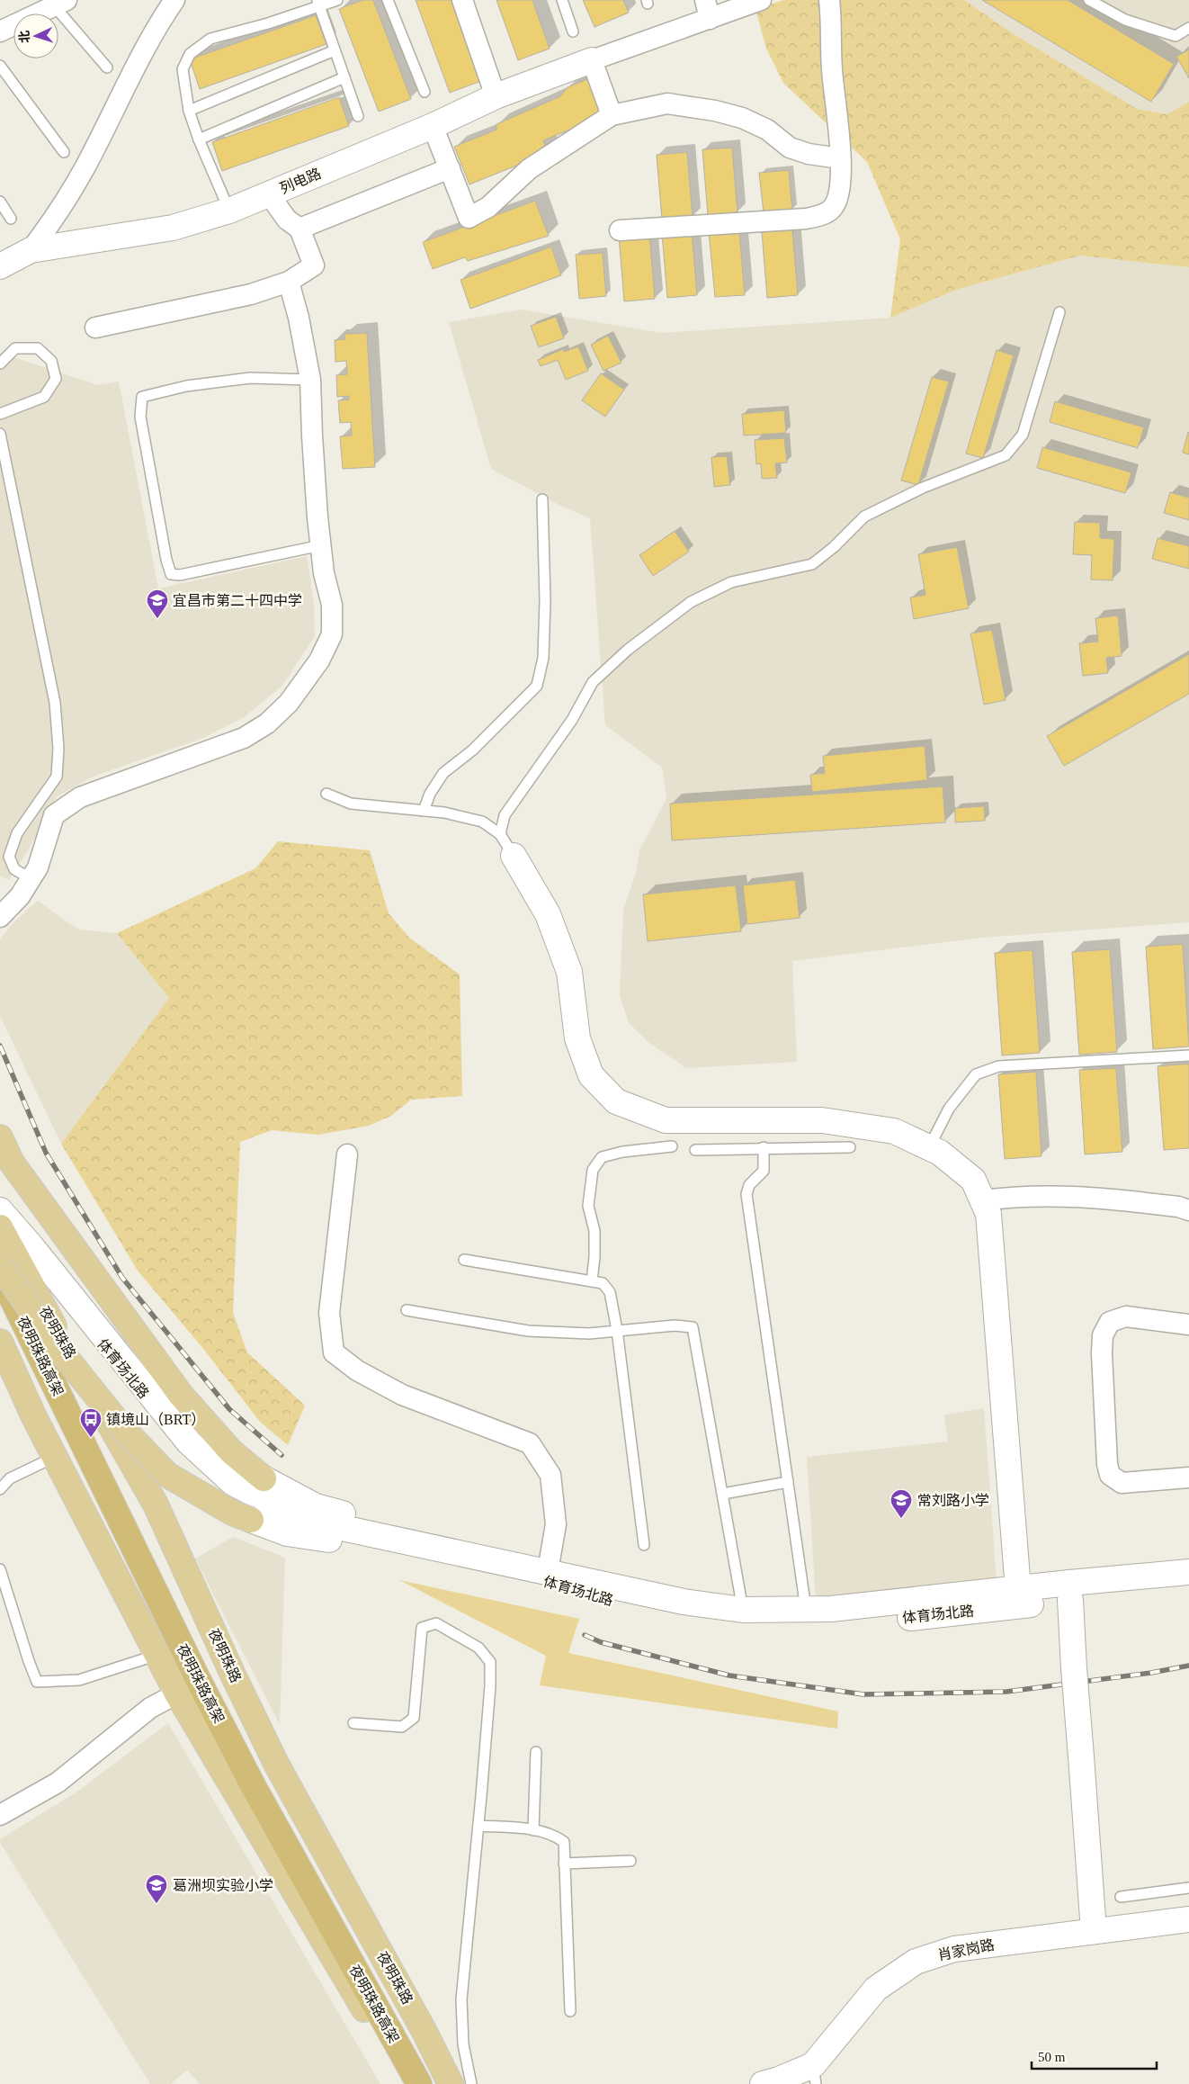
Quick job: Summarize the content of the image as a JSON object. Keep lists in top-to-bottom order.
{
  "streets": {
    "highway": ["夜明珠路高架"],
    "main road": [
      "列电路",
      "夜明珠路",
      "体育场北路",
      "肖家岗路"
    ]
  },
  "places": {
    "school or university": ["宜昌市第二十四中学", "常刘路小学", "葛洲坝实验小学"],
    "bus stop": ["镇境山（BRT）"]
  },
  "scale_bar": "50 m",
  "north": "left"
}
